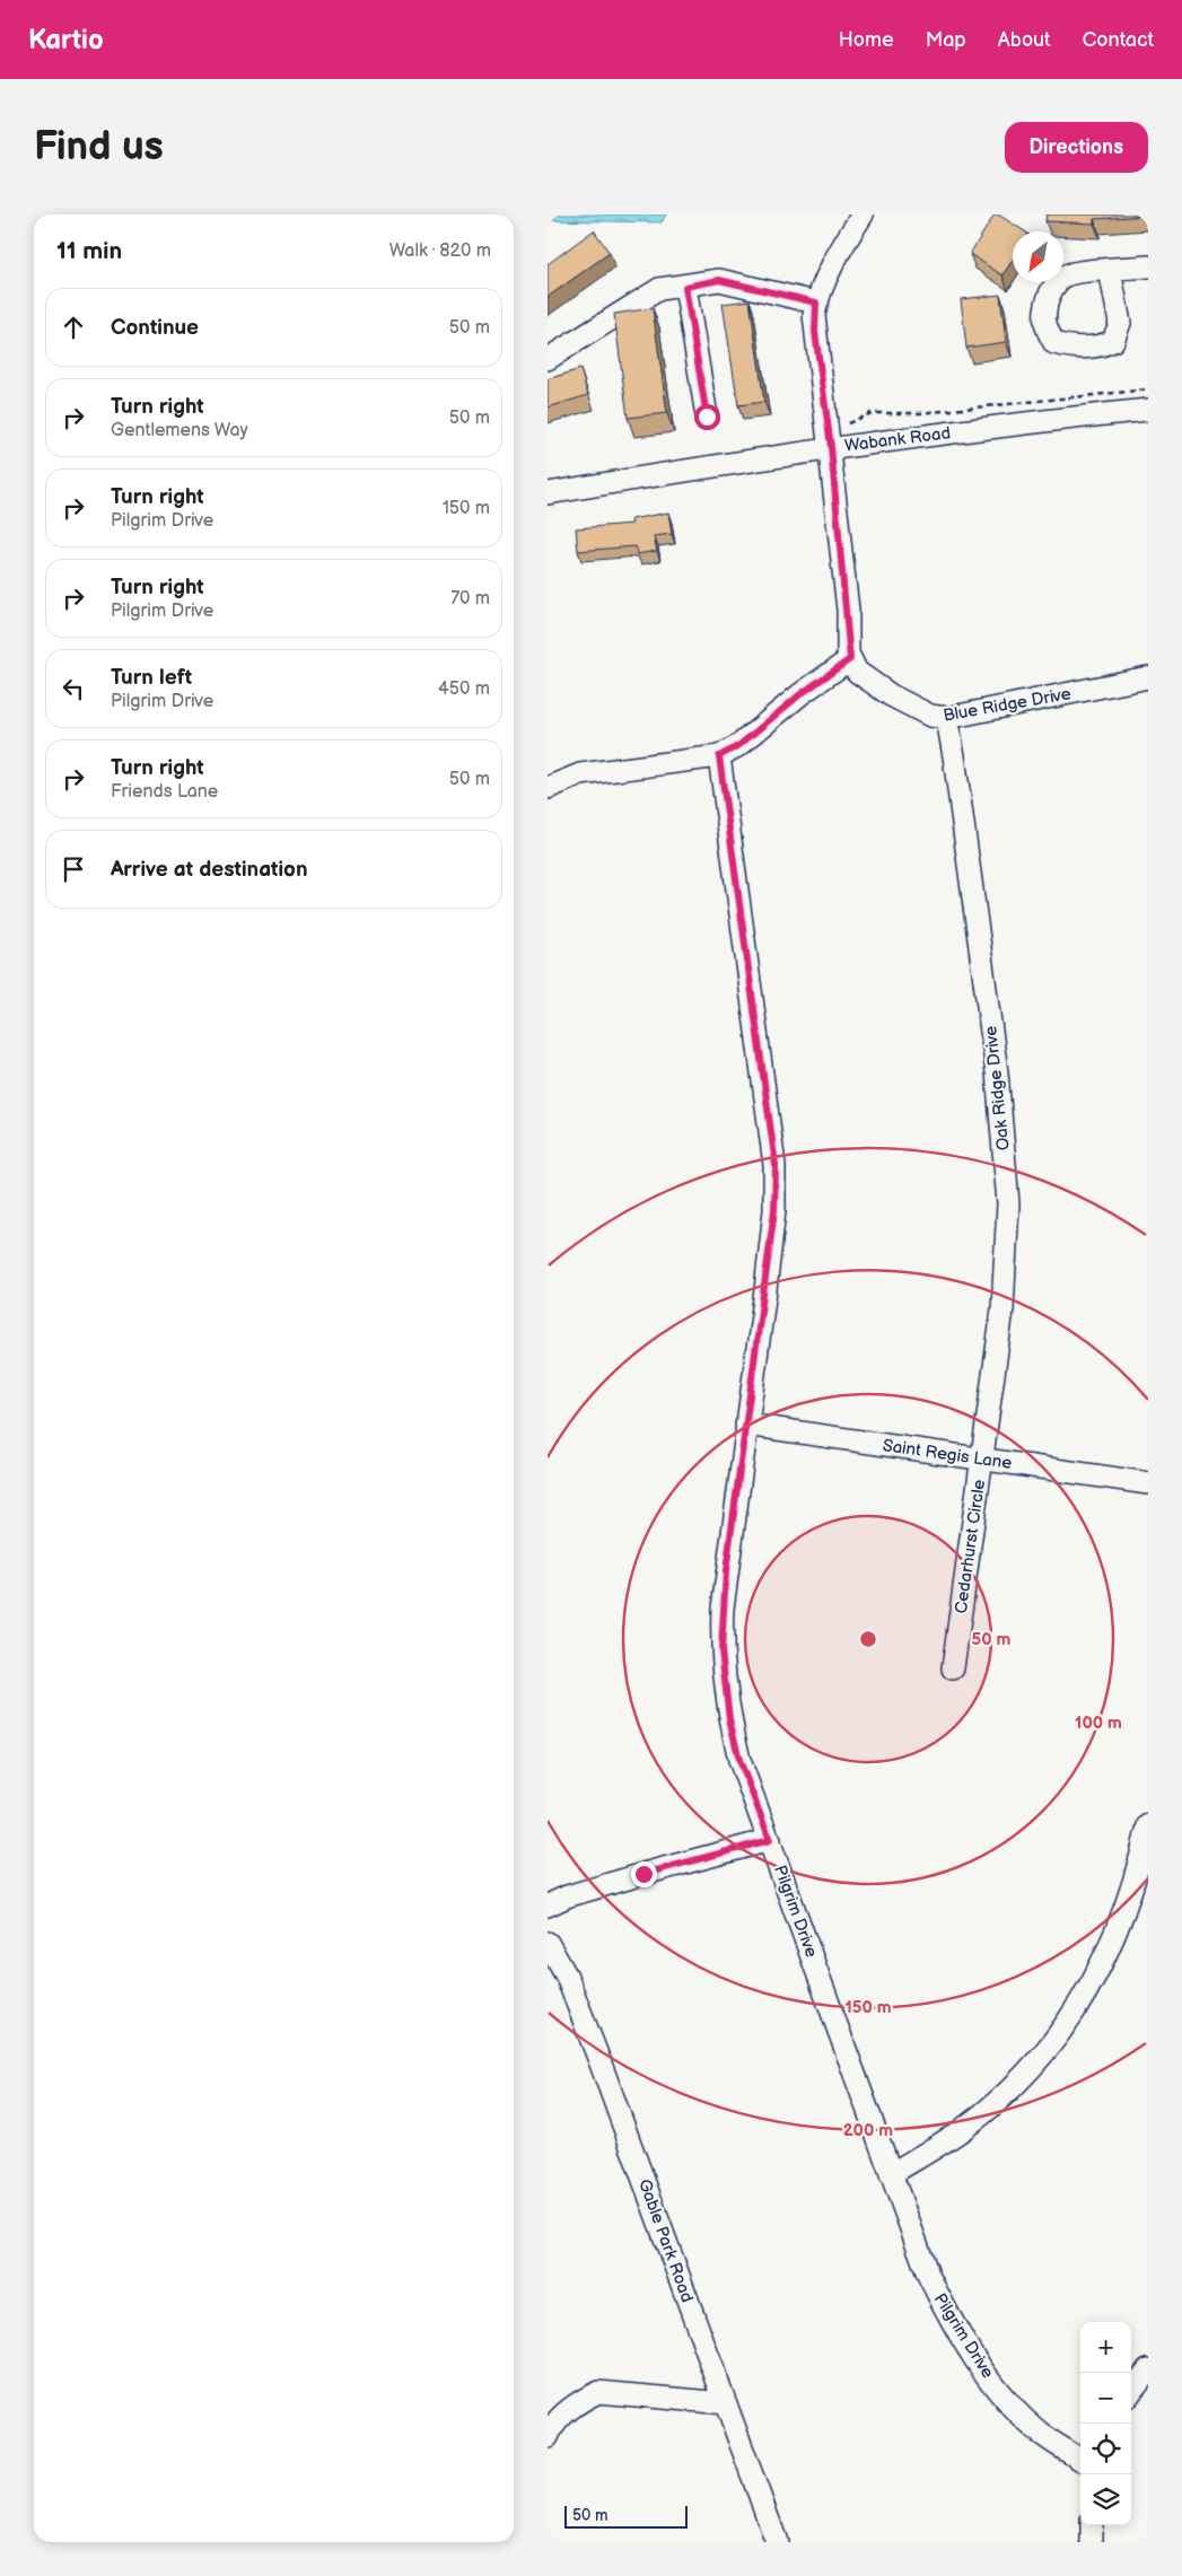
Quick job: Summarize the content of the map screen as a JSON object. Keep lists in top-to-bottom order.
{
  "streets": {
    "street": [
      "Wabank Road",
      "Blue Ridge Drive",
      "Oak Ridge Drive",
      "Saint Regis Lane",
      "Cedarhurst Circle",
      "Pilgrim Drive",
      "Gable Park Road"
    ]
  },
  "crossings": [
    ["Blue Ridge Drive", "Oak Ridge Drive"],
    ["Oak Ridge Drive", "Saint Regis Lane"],
    ["Oak Ridge Drive", "Cedarhurst Circle"],
    ["Saint Regis Lane", "Cedarhurst Circle"],
    ["Saint Regis Lane", "Pilgrim Drive"]
  ],
  "scale_bar": "50 m",
  "north": "bottom left",
  "page": {
    "header": "Kartio",
    "nav": [
      "Home",
      "Map",
      "About",
      "Contact"
    ],
    "buttons": "Directions",
    "title": "Find us",
    "heading": ["11 min", "Walk · 820 m"],
    "list": [
      ["Continue", "50 m"],
      ["Turn right", "Gentlemens Way", "50 m"],
      ["Turn right", "Pilgrim Drive", "150 m"],
      ["Turn right", "Pilgrim Drive", "70 m"],
      ["Turn left", "Pilgrim Drive", "450 m"],
      ["Turn right", "Friends Lane", "50 m"],
      "Arrive at destination"
    ],
    "map_buttons": ["+", "−"],
    "scale": "50 m"
  },
  "rings": [
    "50 m",
    "100 m",
    "150 m",
    "200 m"
  ]
}
